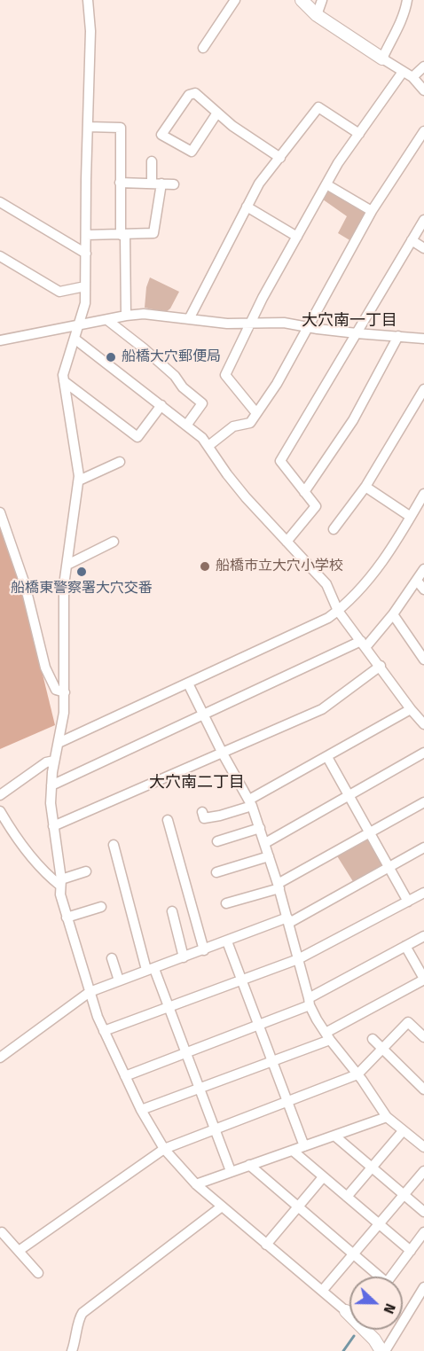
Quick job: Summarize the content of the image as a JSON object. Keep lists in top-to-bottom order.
{
  "districts": ["大穴南一丁目", "大穴南二丁目"],
  "places": ["船橋大穴郵便局", "船橋市立大穴小学校", "船橋東警察署大穴交番"],
  "north": "right"
}
